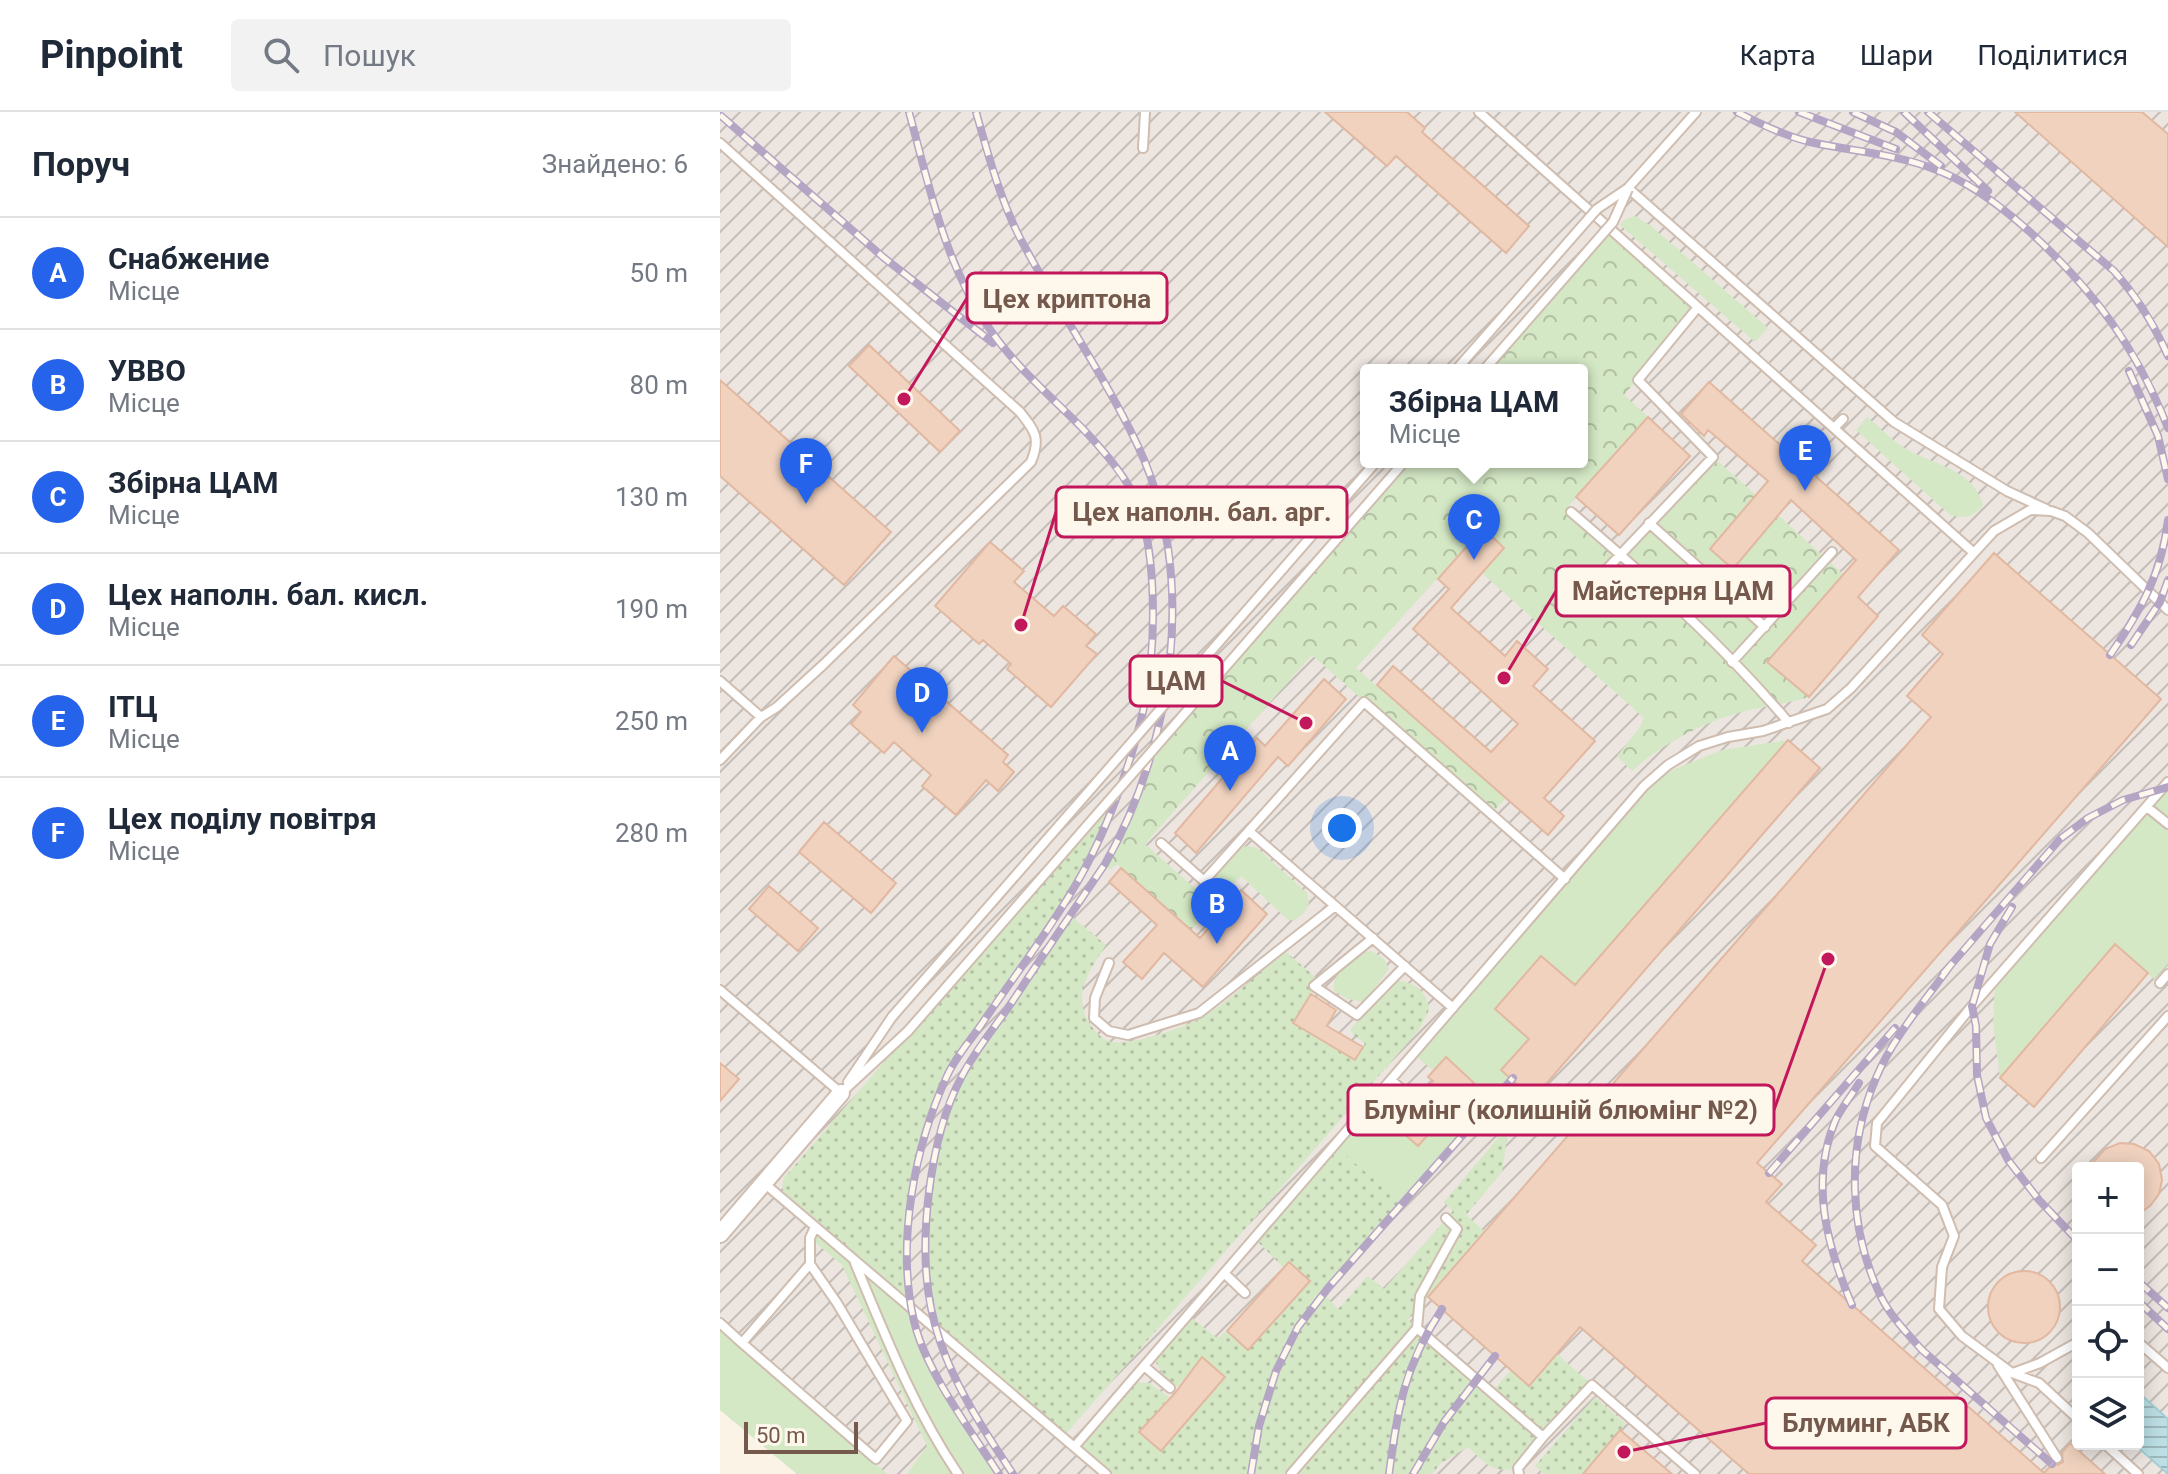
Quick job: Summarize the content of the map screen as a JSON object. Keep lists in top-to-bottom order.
{
  "places": [
    "Цех криптона",
    "Цех наполн. бал. арг.",
    "Майстерня ЦАМ",
    "ЦАМ",
    "Блумінг (колишній блюмінг №2)",
    "Блуминг, АБК"
  ],
  "scale_bar": "50 m",
  "page": {
    "header": "Pinpoint",
    "search": "Пошук",
    "nav": ["Карта", "Шари", "Поділитися"],
    "heading": ["Поруч", "Знайдено: 6"],
    "list": [
      {
        "mark": "A",
        "name": "Снабжение",
        "note": "Місце",
        "value": "50 m"
      },
      {
        "mark": "B",
        "name": "УВВО",
        "note": "Місце",
        "value": "80 m"
      },
      {
        "mark": "C",
        "name": "Збірна ЦАМ",
        "note": "Місце",
        "value": "130 m"
      },
      {
        "mark": "D",
        "name": "Цех наполн. бал. кисл.",
        "note": "Місце",
        "value": "190 m"
      },
      {
        "mark": "E",
        "name": "ІТЦ",
        "note": "Місце",
        "value": "250 m"
      },
      {
        "mark": "F",
        "name": "Цех поділу повітря",
        "note": "Місце",
        "value": "280 m"
      }
    ],
    "popup": ["Збірна ЦАМ", "Місце"],
    "pins": [
      "E",
      "F",
      "C",
      "D",
      "A",
      "B"
    ],
    "map_buttons": ["+", "−"],
    "scale": "50 m"
  }
}
